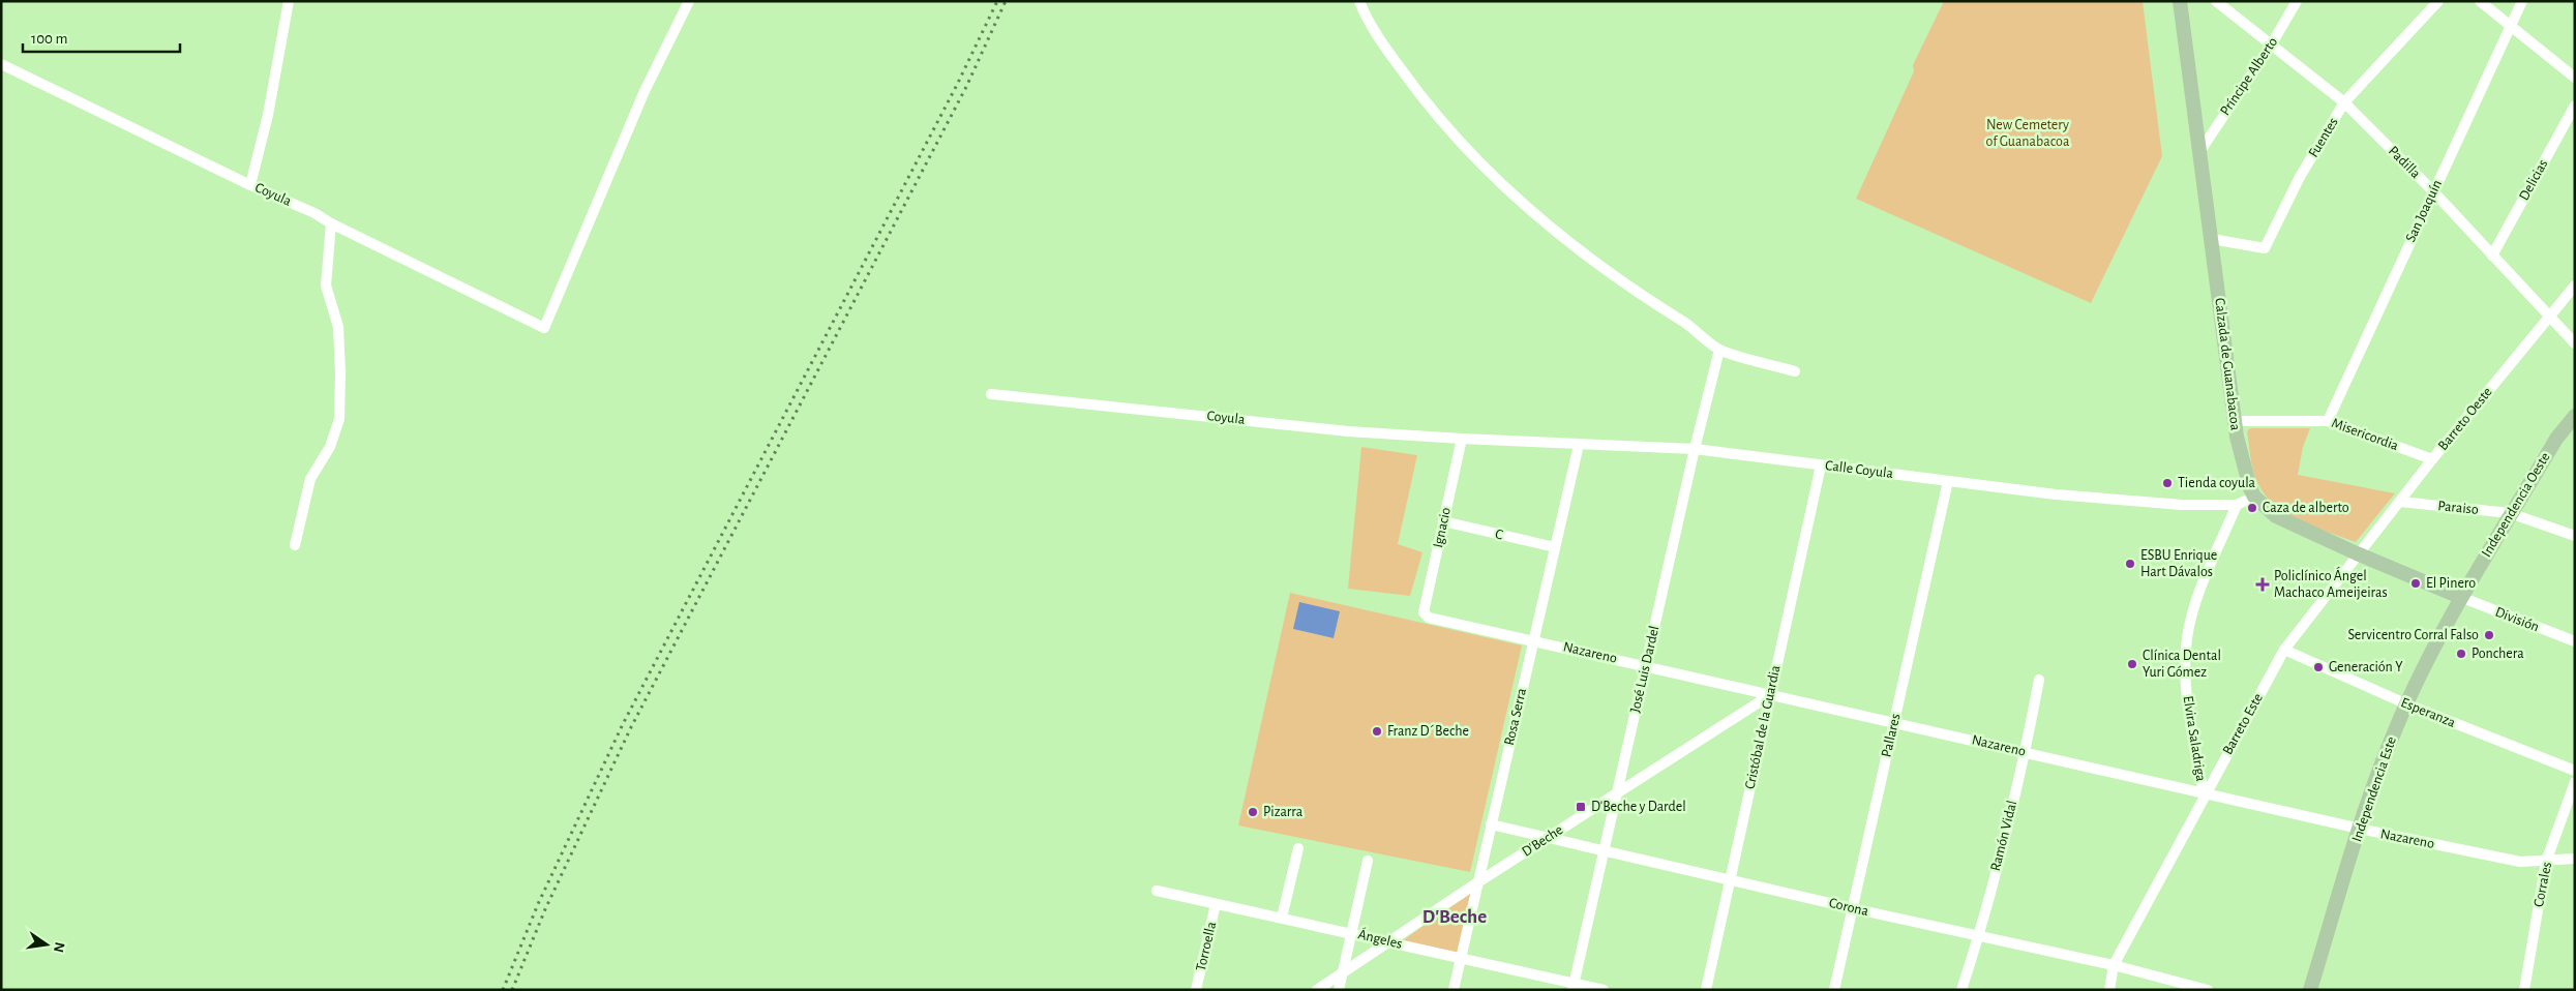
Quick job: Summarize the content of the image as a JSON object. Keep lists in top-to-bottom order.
{
  "streets": {
    "main road": ["Calzada de Guanabacoa", "Independencia Oeste", "Independencia Este"],
    "street": [
      "Príncipe Alberto",
      "Fuentes",
      "Padilla",
      "Delicias",
      "Coyula",
      "San Joaquín",
      "Barreto Oeste",
      "Misericordia",
      "Calle Coyula",
      "Paraiso",
      "Ignacio",
      "C",
      "División",
      "Nazareno",
      "José Luis Dardel",
      "Esperanza",
      "Rosa Serra",
      "Barreto Este",
      "Cristóbal de la Guardia",
      "Pallares",
      "Elvira Saladriga",
      "Ramón Vidal",
      "D'Beche",
      "Corrales",
      "Corona",
      "Ángeles",
      "Torroella"
    ]
  },
  "crossings": [
    ["Príncipe Alberto", "Padilla"],
    ["Príncipe Alberto", "Calzada de Guanabacoa"],
    ["Fuentes", "Padilla"],
    ["Fuentes", "Calzada de Guanabacoa"],
    ["Padilla", "Delicias"],
    ["Padilla", "San Joaquín"],
    ["Padilla", "Barreto Oeste"],
    ["Coyula", "Calle Coyula"],
    ["Coyula", "Ignacio"],
    ["San Joaquín", "Misericordia"],
    ["Calzada de Guanabacoa", "Misericordia"],
    ["Calzada de Guanabacoa", "Calle Coyula"],
    ["Barreto Oeste", "Misericordia"],
    ["Barreto Oeste", "Paraiso"],
    ["Barreto Oeste", "Barreto Este"],
    ["Calle Coyula", "Ignacio"],
    ["Calle Coyula", "José Luis Dardel"],
    ["Calle Coyula", "Rosa Serra"],
    ["Calle Coyula", "Cristóbal de la Guardia"],
    ["Calle Coyula", "Pallares"],
    ["Calle Coyula", "Elvira Saladriga"],
    ["Independencia Oeste", "Paraiso"],
    ["Independencia Oeste", "División"],
    ["Independencia Oeste", "Independencia Este"],
    ["Ignacio", "C"],
    ["Ignacio", "Nazareno"],
    ["C", "Rosa Serra"],
    ["División", "Independencia Este"],
    ["Nazareno", "José Luis Dardel"],
    ["Nazareno", "Rosa Serra"],
    ["Nazareno", "Barreto Este"],
    ["Nazareno", "Cristóbal de la Guardia"],
    ["Nazareno", "Pallares"],
    ["Nazareno", "Elvira Saladriga"],
    ["Nazareno", "Independencia Este"],
    ["Nazareno", "Ramón Vidal"],
    ["Nazareno", "D'Beche"],
    ["Nazareno", "Corrales"],
    ["José Luis Dardel", "D'Beche"],
    ["José Luis Dardel", "Corona"],
    ["José Luis Dardel", "Ángeles"],
    ["Esperanza", "Barreto Este"],
    ["Esperanza", "Independencia Este"],
    ["Rosa Serra", "D'Beche"],
    ["Rosa Serra", "Corona"],
    ["Rosa Serra", "Ángeles"],
    ["Barreto Este", "Elvira Saladriga"],
    ["Barreto Este", "Corona"],
    ["Cristóbal de la Guardia", "D'Beche"],
    ["Cristóbal de la Guardia", "Corona"],
    ["Pallares", "Corona"],
    ["Ramón Vidal", "Corona"],
    ["D'Beche", "Corona"],
    ["D'Beche", "Ángeles"],
    ["Ángeles", "Torroella"]
  ],
  "districts": ["D'Beche"],
  "parks": ["New Cemetery of Guanabacoa"],
  "places": {
    "other": [
      "Tienda coyula",
      "Caza de alberto",
      "ESBU Enrique Hart Dávalos",
      "El Pinero",
      "Servicentro Corral Falso",
      "Ponchera",
      "Clínica Dental Yuri Gómez",
      "Generación Y",
      "Franz D´Beche",
      "Pizarra"
    ],
    "health": ["Policlínico Ángel Machaco Ameijeiras"],
    "transit": ["D'Beche y Dardel"]
  },
  "scale_bar": "100 m",
  "north": "right"
}
